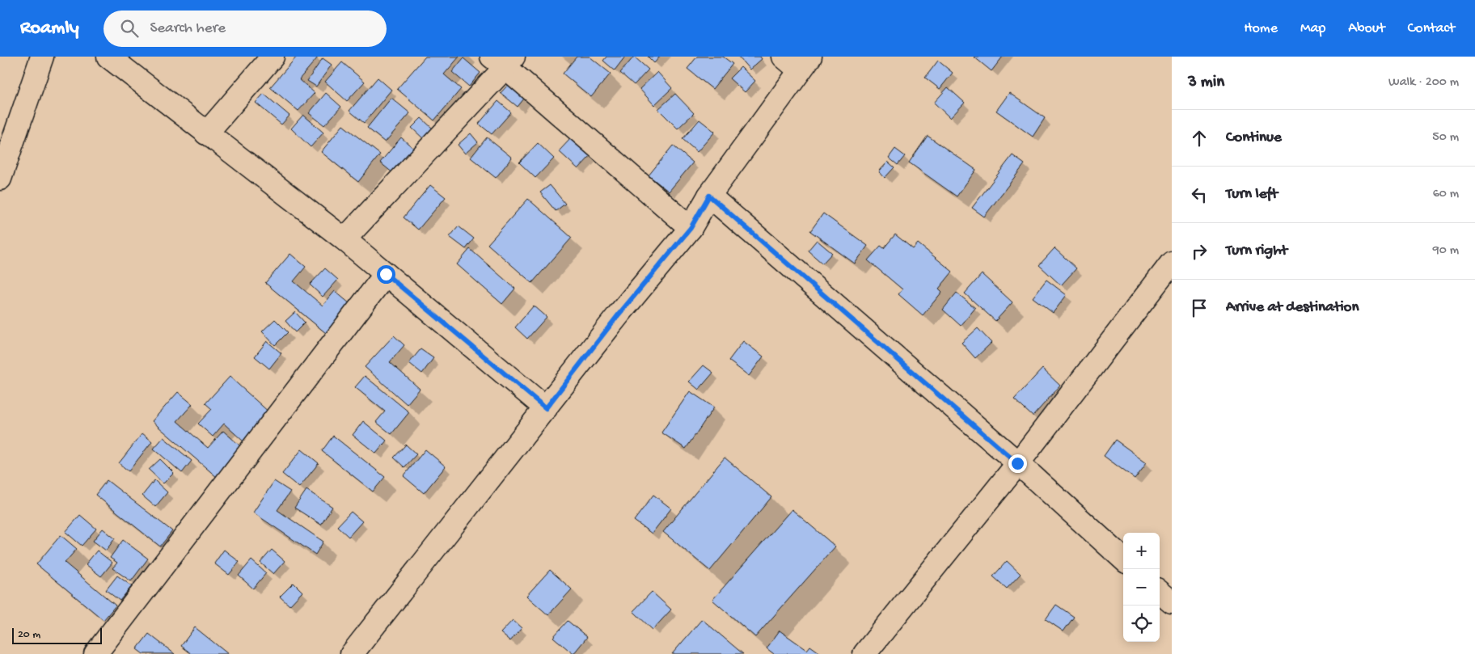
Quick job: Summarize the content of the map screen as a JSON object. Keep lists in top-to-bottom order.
{
  "scale_bar": "20 m",
  "page": {
    "header": "Roamly",
    "search": "Search here",
    "nav": [
      "Home",
      "Map",
      "About",
      "Contact"
    ],
    "heading": ["3 min", "Walk · 200 m"],
    "list": [
      ["Continue", "50 m"],
      ["Turn left", "60 m"],
      ["Turn right", "90 m"],
      "Arrive at destination"
    ],
    "map_buttons": ["+", "−"],
    "scale": "20 m"
  }
}
